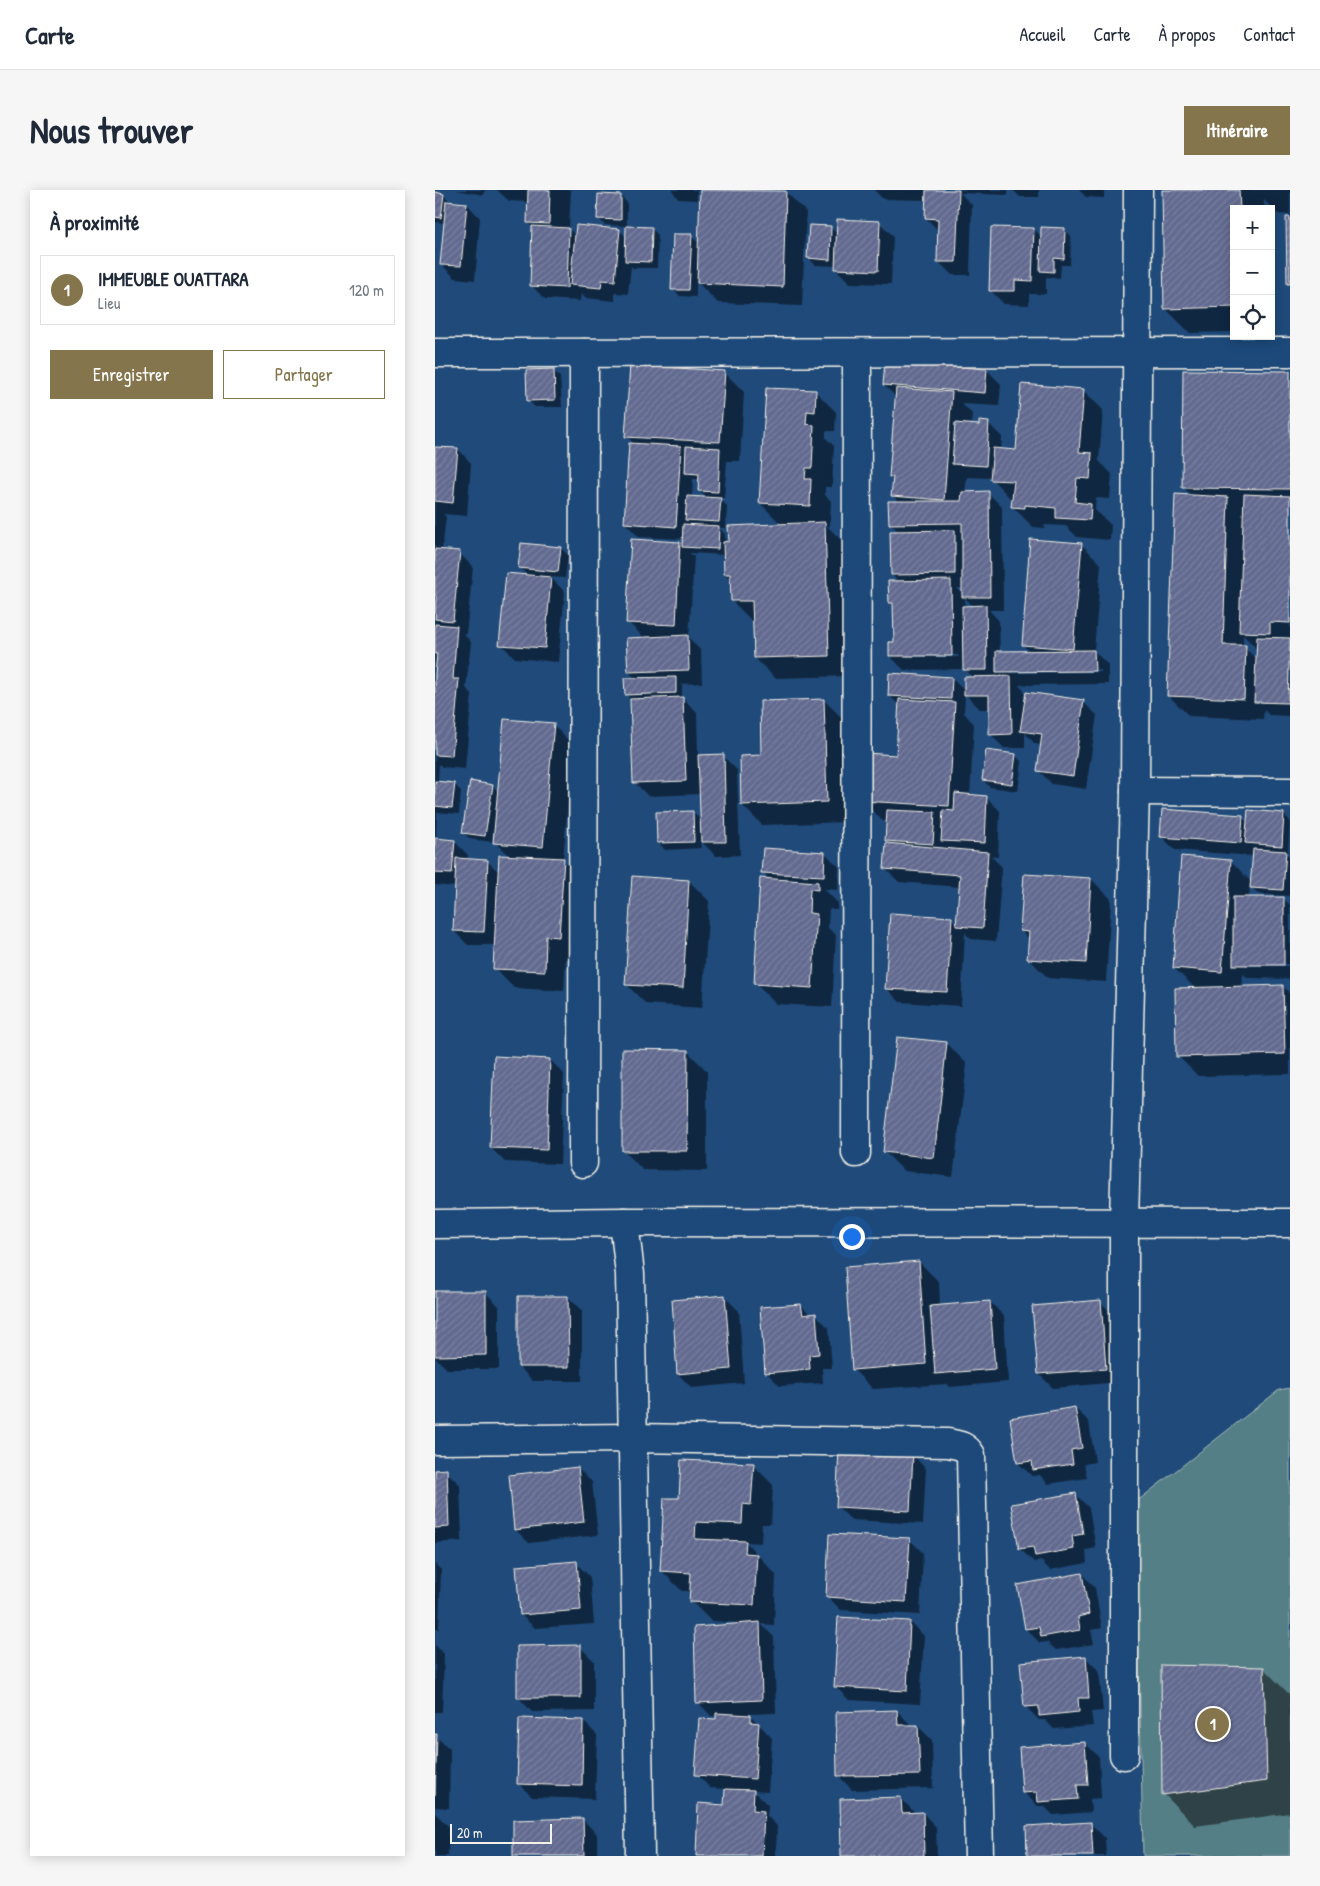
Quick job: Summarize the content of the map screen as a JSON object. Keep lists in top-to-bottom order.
{
  "scale_bar": "20 m",
  "page": {
    "header": "Carte",
    "nav": [
      "Accueil",
      "Carte",
      "À propos",
      "Contact"
    ],
    "buttons": [
      "Itinéraire",
      ["Enregistrer", "Partager"]
    ],
    "title": "Nous trouver",
    "heading": "À proximité",
    "map_buttons": ["+", "−"],
    "list": [
      {
        "mark": "1",
        "name": "IMMEUBLE OUATTARA",
        "note": "Lieu",
        "value": "120 m"
      }
    ],
    "pins": "1",
    "scale": "20 m"
  }
}
